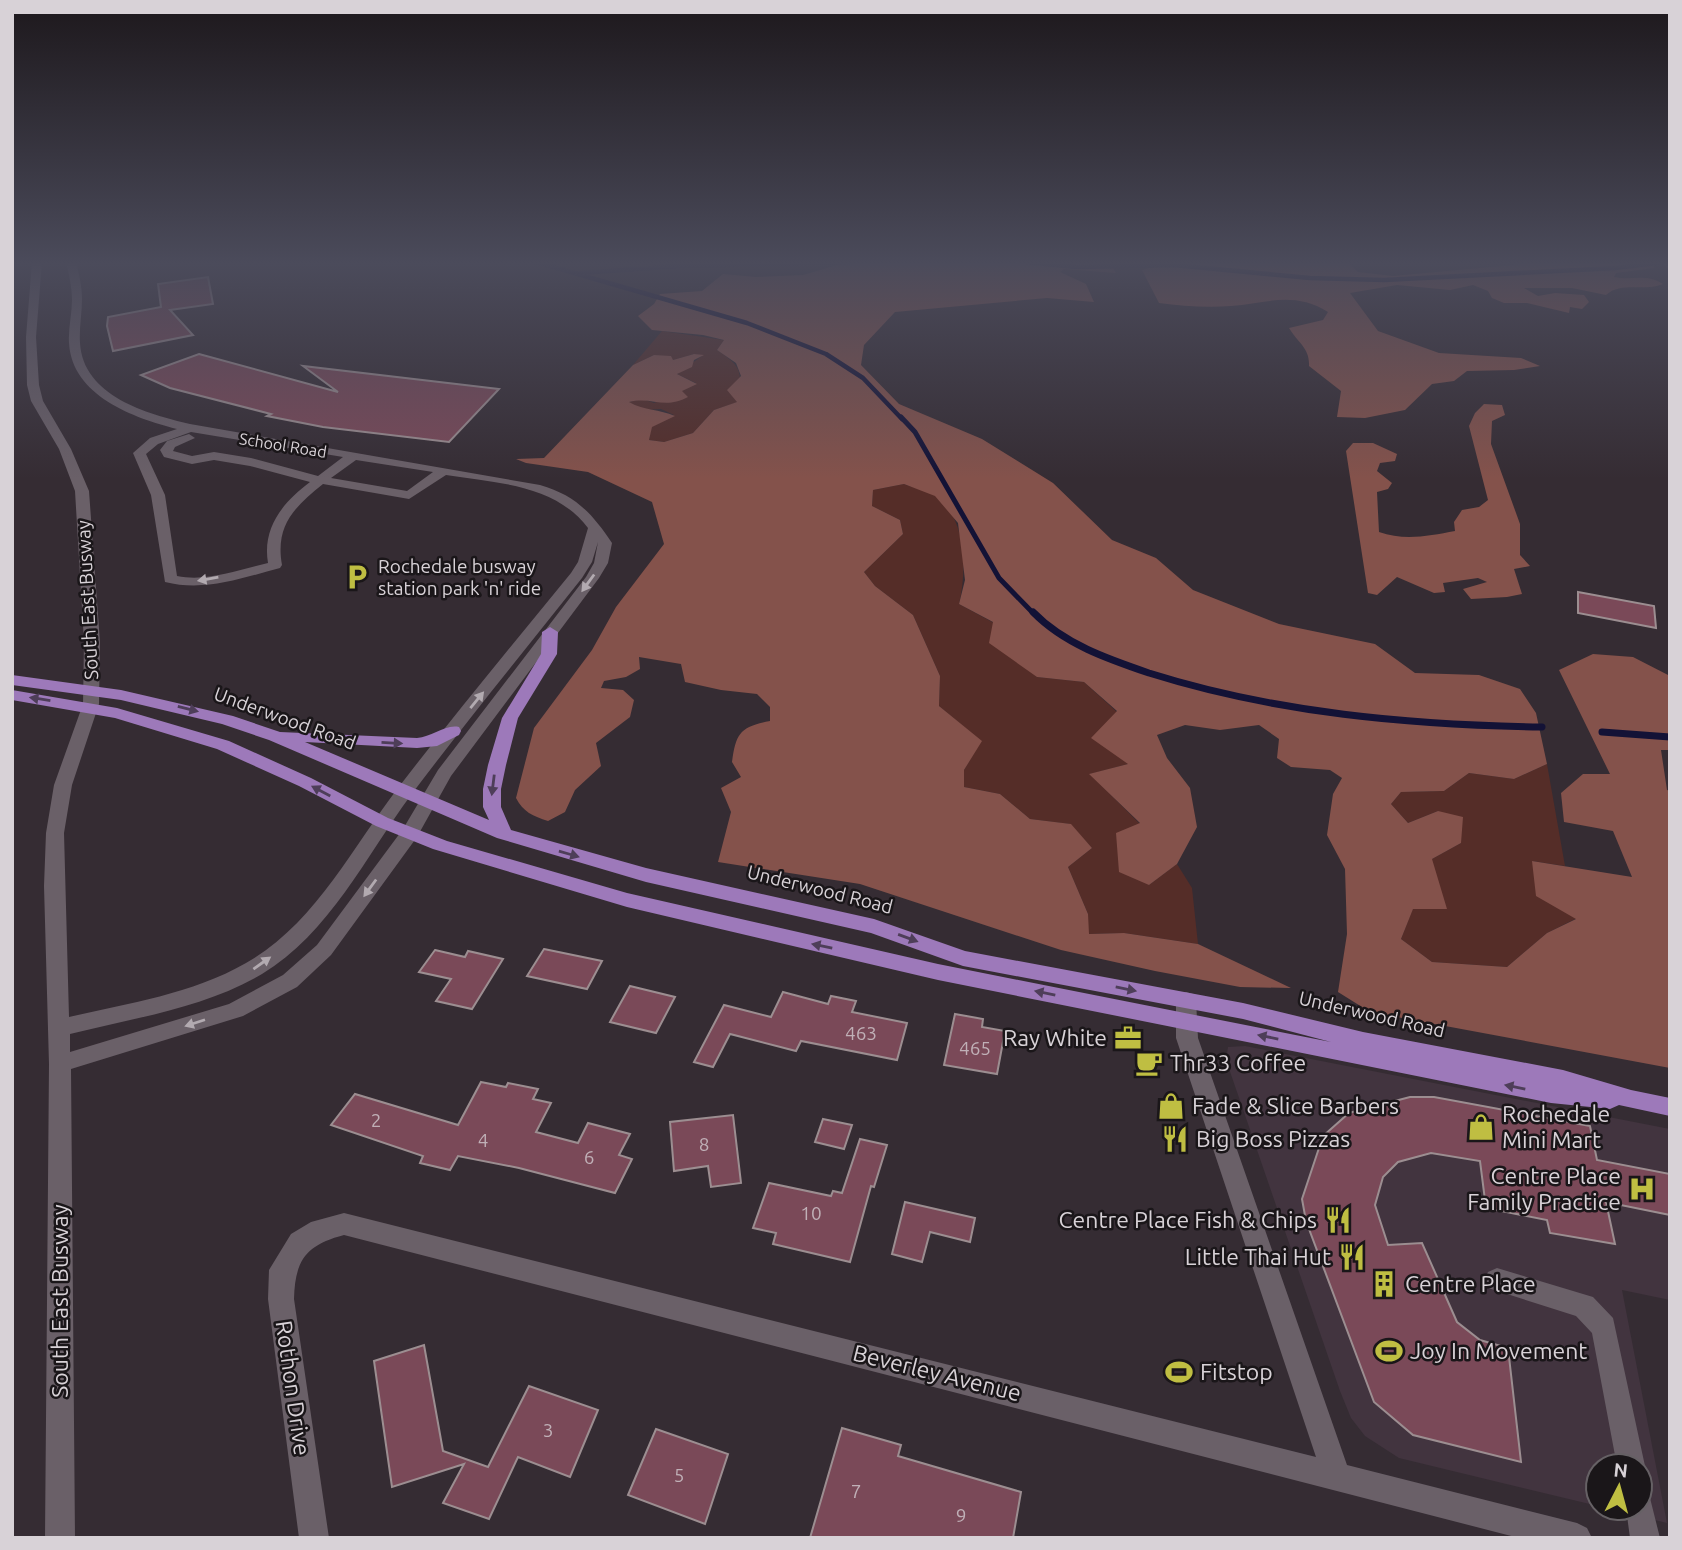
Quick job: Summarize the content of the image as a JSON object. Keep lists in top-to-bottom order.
{
  "streets": {
    "main road": ["Underwood Road"],
    "street": [
      "School Road",
      "South East Busway",
      "Beverley Avenue",
      "Rothon Drive"
    ]
  },
  "crossings": [
    ["Beverley Avenue", "Rothon Drive"]
  ],
  "places": {
    "parking": ["Rochedale busway station park 'n' ride"],
    "office": ["Ray White"],
    "cafe": ["Thr33 Coffee"],
    "shop": ["Fade & Slice Barbers", "Rochedale Mini Mart"],
    "restaurant": ["Big Boss Pizzas", "Centre Place Fish & Chips", "Little Thai Hut"],
    "hospital": ["Centre Place Family Practice"],
    "building": ["Centre Place"],
    "sports": ["Joy In Movement", "Fitstop"]
  },
  "house_numbers": [
    "463",
    "465",
    "2",
    "4",
    "8",
    "6",
    "10",
    "3",
    "5",
    "7",
    "9"
  ],
  "north": "top"
}
